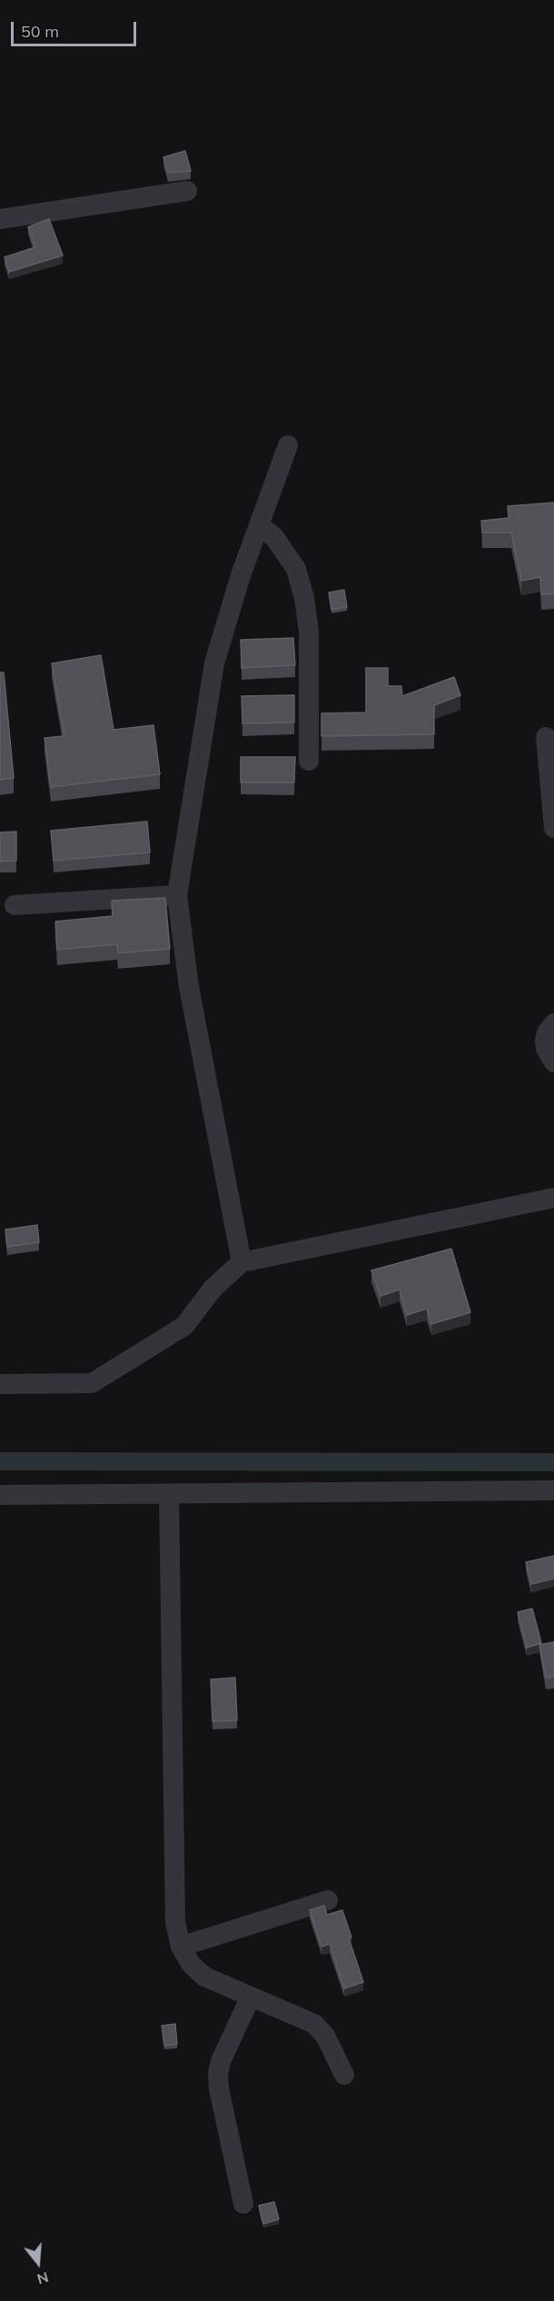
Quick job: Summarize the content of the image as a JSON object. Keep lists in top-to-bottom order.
{
  "scale_bar": "50 m",
  "north": "bottom"
}
